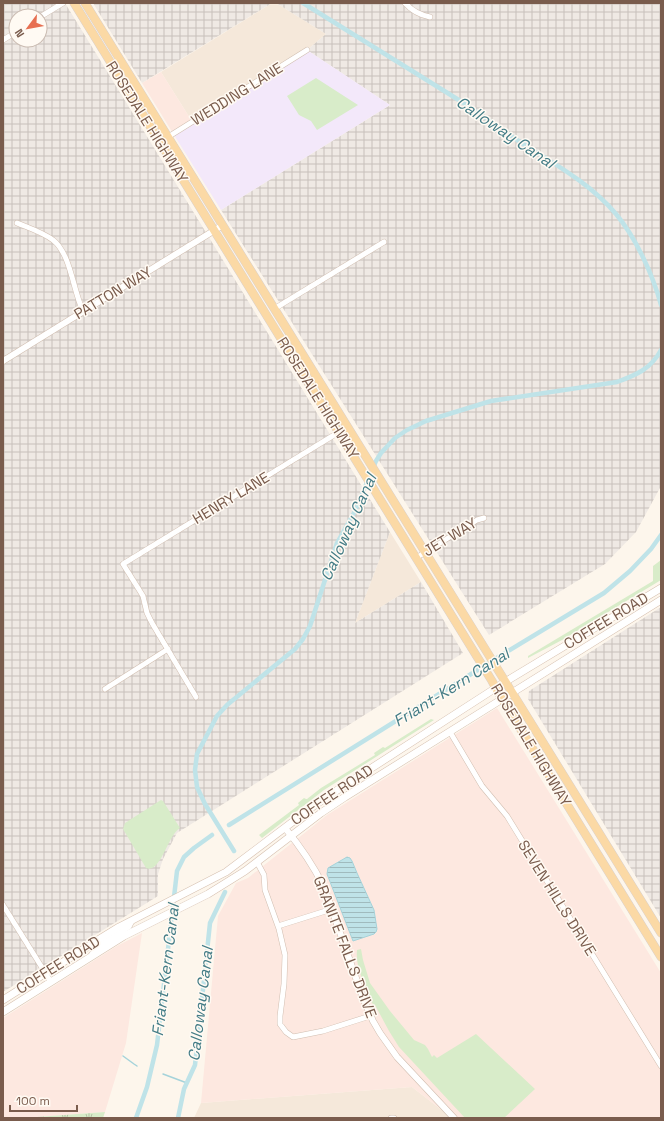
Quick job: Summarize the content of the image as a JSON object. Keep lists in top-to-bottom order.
{
  "streets": {
    "main road": ["ROSEDALE HIGHWAY", "COFFEE ROAD"],
    "street": [
      "WEDDING LANE",
      "PATTON WAY",
      "HENRY LANE",
      "JET WAY",
      "SEVEN HILLS DRIVE",
      "GRANITE FALLS DRIVE"
    ]
  },
  "crossings": [
    ["WEDDING LANE", "ROSEDALE HIGHWAY"],
    ["ROSEDALE HIGHWAY", "PATTON WAY"],
    ["ROSEDALE HIGHWAY", "HENRY LANE"],
    ["ROSEDALE HIGHWAY", "JET WAY"],
    ["ROSEDALE HIGHWAY", "COFFEE ROAD"],
    ["COFFEE ROAD", "SEVEN HILLS DRIVE"],
    ["COFFEE ROAD", "GRANITE FALLS DRIVE"]
  ],
  "water": ["Calloway Canal", "Friant-Kern Canal"],
  "scale_bar": "100 m",
  "north": "bottom left"
}
